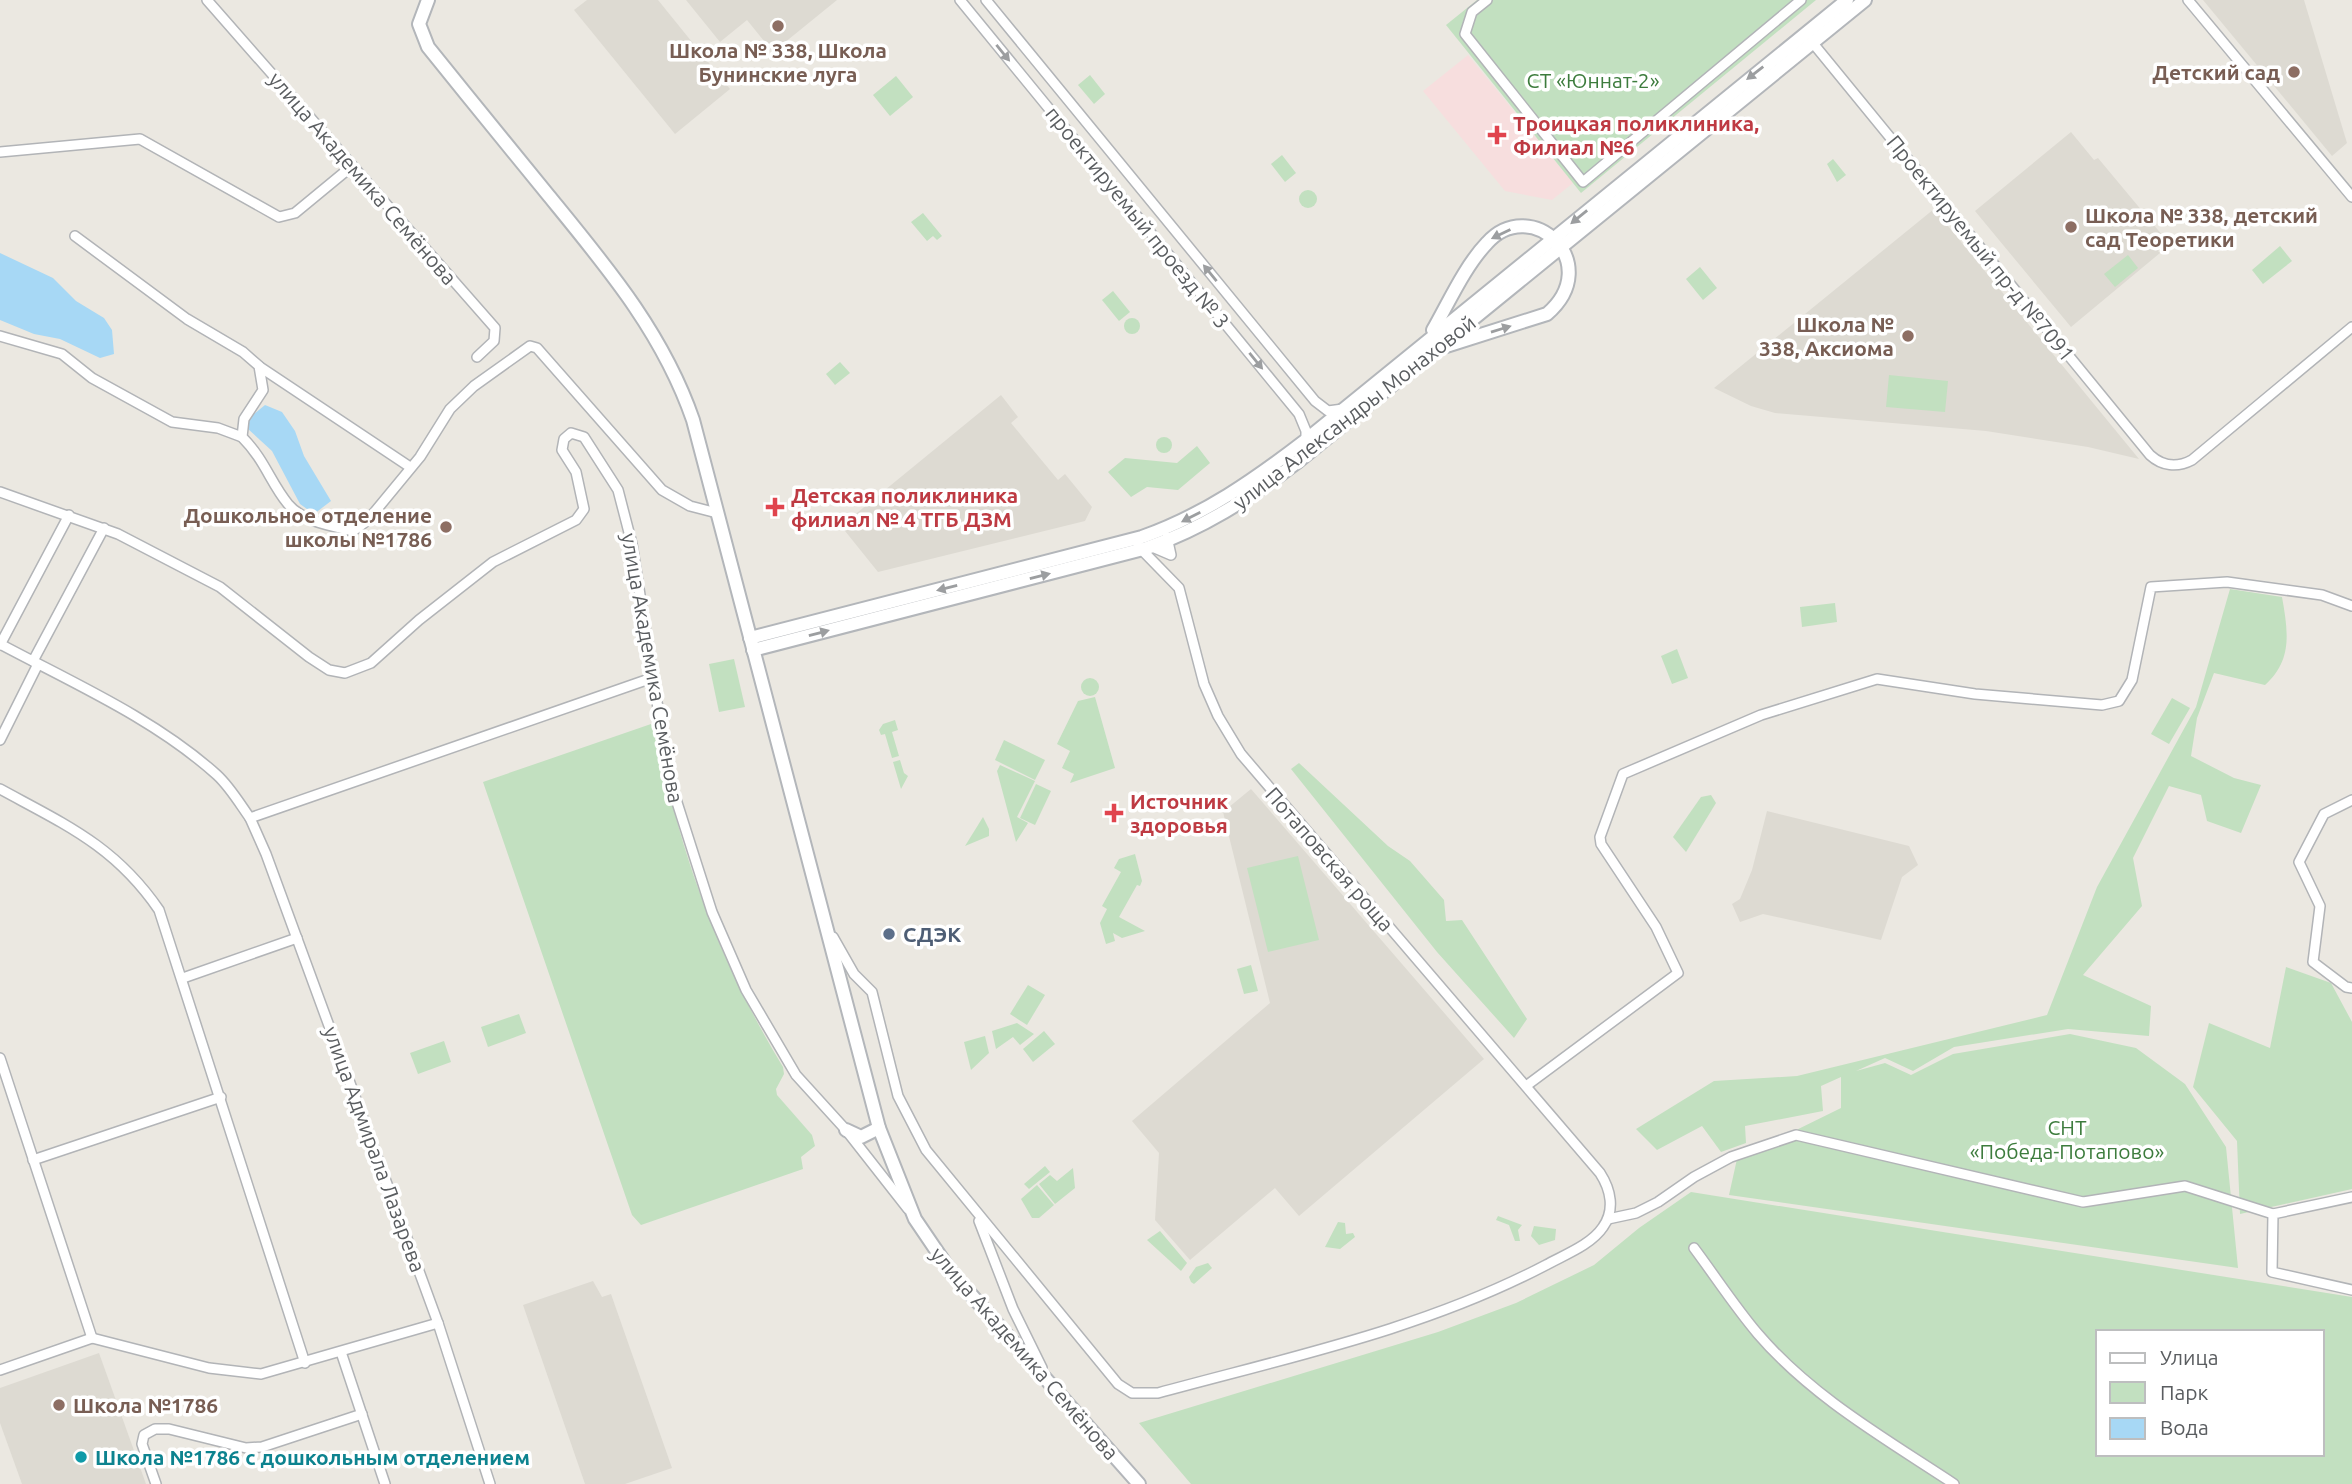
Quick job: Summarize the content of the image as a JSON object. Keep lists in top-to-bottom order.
{
  "streets": {
    "main road": ["улица Академика Семёнова", "улица Александры Монаховой"],
    "street": [
      "проектируемый проезд № 3",
      "Проектируемый пр-д №7091",
      "Потаповская роща",
      "улица Адмирала Лазарева"
    ]
  },
  "crossings": [
    ["улица Академика Семёнова", "улица Александры Монаховой"],
    ["проектируемый проезд № 3", "улица Александры Монаховой"],
    ["Проектируемый пр-д №7091", "улица Александры Монаховой"],
    ["улица Александры Монаховой", "Потаповская роща"]
  ],
  "parks": ["СТ «Юннат-2»", "СНТ «Победа-Потапово»"],
  "places": {
    "other": [
      "Школа № 338, Школа Бунинские луга",
      "Детский сад",
      "Школа № 338, детский сад Теоретики",
      "Школа № 338, Аксиома",
      "Дошкольное отделение школы №1786",
      "СДЭК",
      "Школа №1786",
      "Школа №1786 с дошкольным отделением"
    ],
    "health": ["Троицкая поликлиника, Филиал №6", "Детская поликлиника филиал № 4 ТГБ ДЗМ", "Источник здоровья"]
  },
  "legend": ["Улица", "Парк", "Вода"]
}
